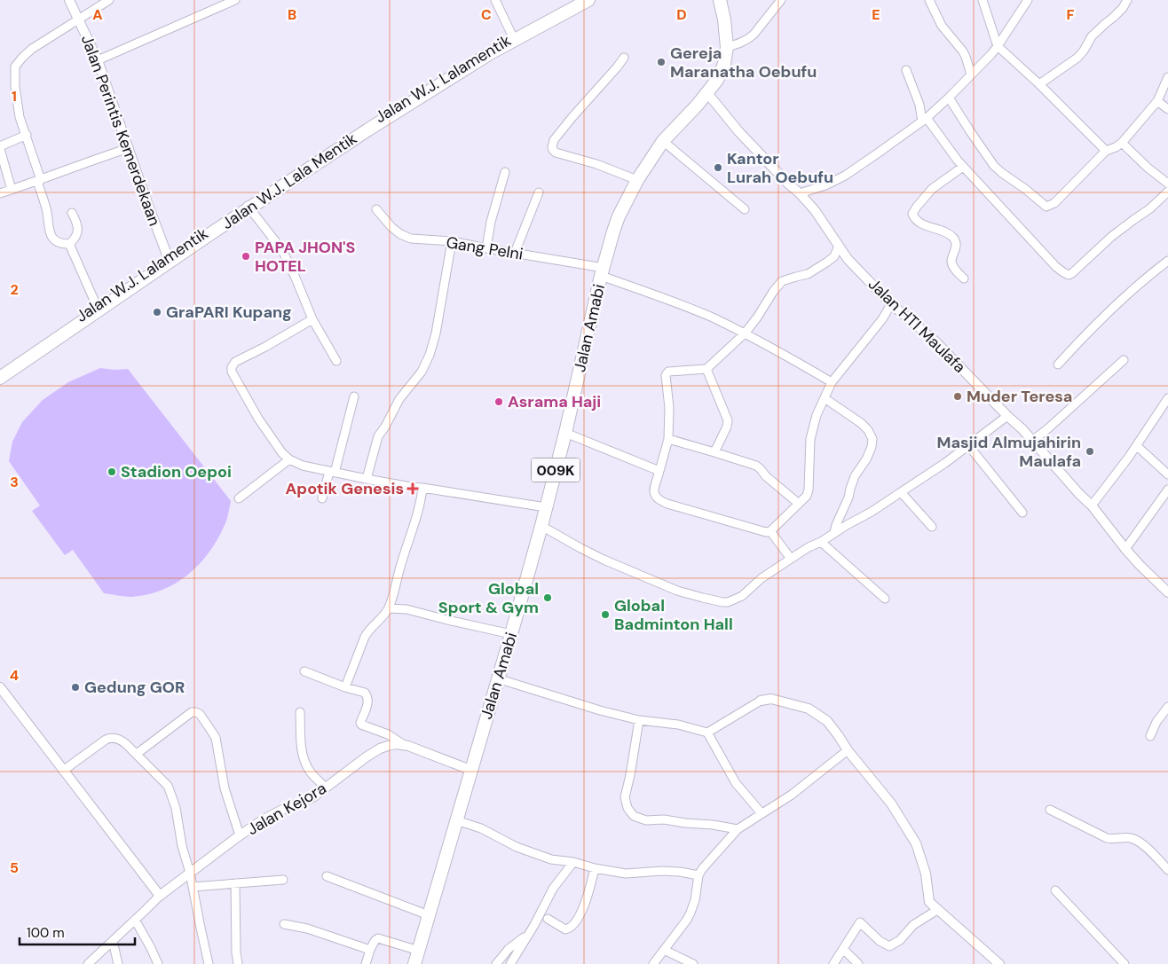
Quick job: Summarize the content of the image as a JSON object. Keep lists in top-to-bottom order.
{
  "streets": {
    "main road": [
      "Jalan W.J. Lalamentik",
      "Jalan W.J. Lala Mentik",
      "Jalan Amabi",
      "009K"
    ],
    "street": [
      "Jalan Perintis Kemerdekaan",
      "Gang Pelni",
      "Jalan HTI Maulafa",
      "Jalan Kejora"
    ]
  },
  "crossings": [
    ["Jalan W.J. Lalamentik", "Jalan W.J. Lala Mentik"],
    ["Jalan Perintis Kemerdekaan", "Jalan W.J. Lala Mentik"],
    ["Gang Pelni", "Jalan Amabi"],
    ["Jalan HTI Maulafa", "Jalan Amabi"]
  ],
  "places": {
    "other": [
      "Gereja Maranatha Oebufu",
      "Kantor Lurah Oebufu",
      "PAPA JHON'S HOTEL",
      "GraPARI Kupang",
      "Muder Teresa",
      "Asrama Haji",
      "Masjid Almujahirin Maulafa",
      "Stadion Oepoi",
      "Global Sport & Gym",
      "Global Badminton Hall",
      "Gedung GOR"
    ],
    "health": ["Apotik Genesis"]
  },
  "scale_bar": "100 m",
  "grid": {
    "columns": [
      "A",
      "B",
      "C",
      "D",
      "E",
      "F"
    ],
    "rows": [
      "1",
      "2",
      "3",
      "4",
      "5"
    ]
  }
}
